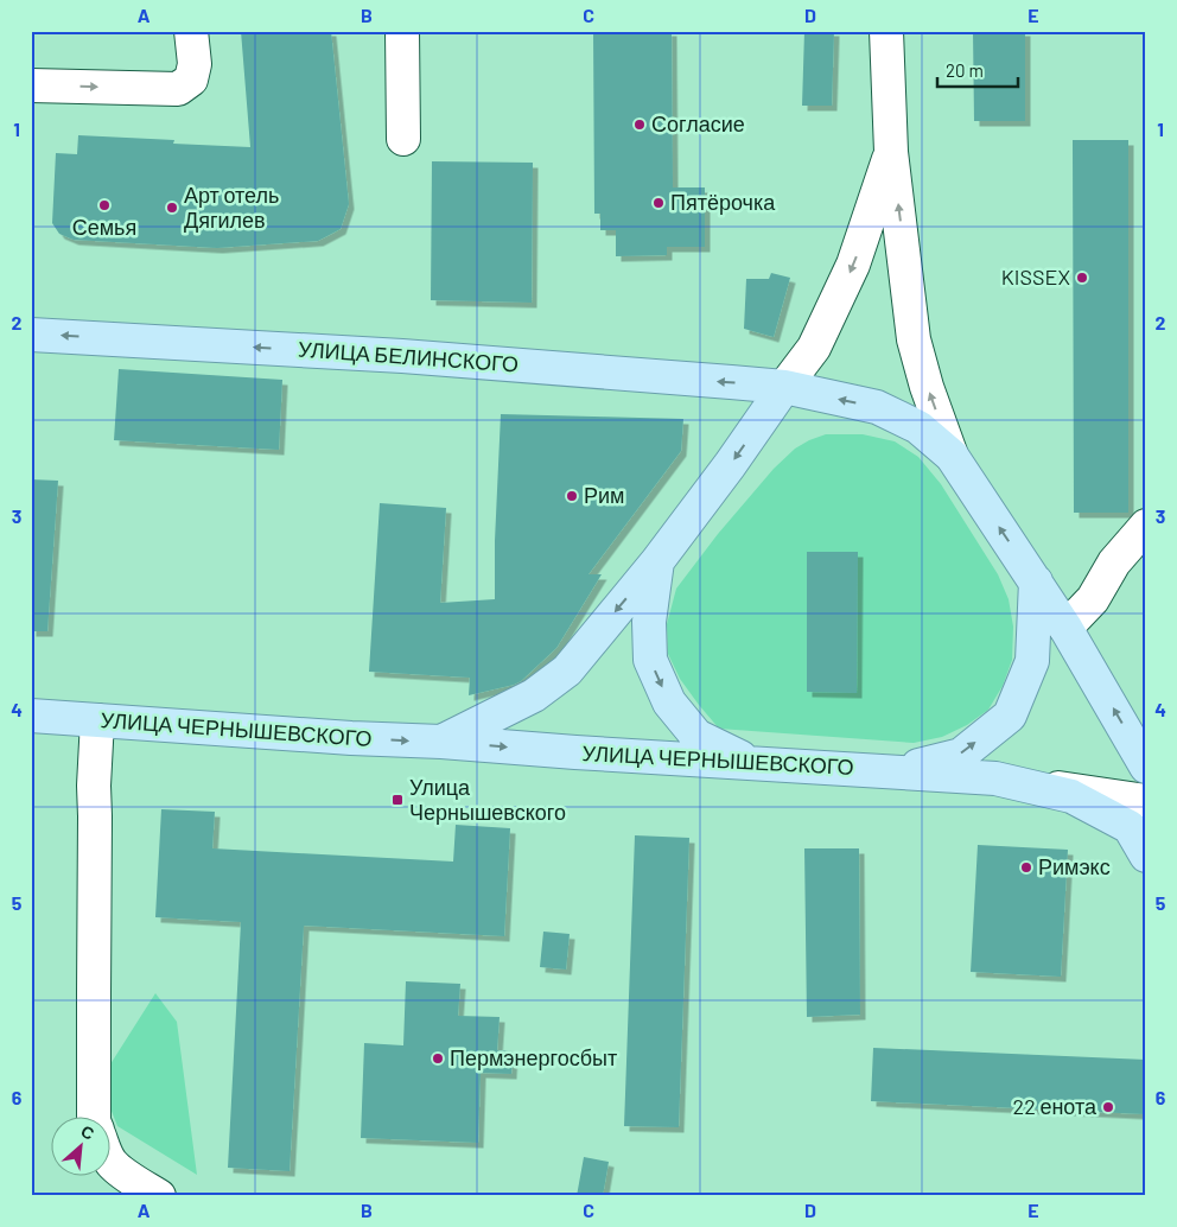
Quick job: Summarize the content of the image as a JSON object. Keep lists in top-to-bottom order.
{
  "streets": {
    "main road": ["УЛИЦА БЕЛИНСКОГО", "УЛИЦА ЧЕРНЫШЕВСКОГО"]
  },
  "crossings": [
    ["УЛИЦА БЕЛИНСКОГО", "УЛИЦА ЧЕРНЫШЕВСКОГО"]
  ],
  "one_way": ["УЛИЦА БЕЛИНСКОГО"],
  "places": {
    "other": [
      "Согласие",
      "Пятёрочка",
      "Семья",
      "Арт отель Дягилев",
      "KISSEX",
      "Рим",
      "Римэкс",
      "Пермэнергосбыт",
      "22 енота"
    ],
    "transit": ["Улица Чернышевского"]
  },
  "scale_bar": "20 m",
  "north": "top right",
  "grid": {
    "columns": [
      "A",
      "B",
      "C",
      "D",
      "E"
    ],
    "rows": [
      "1",
      "2",
      "3",
      "4",
      "5",
      "6"
    ]
  }
}
